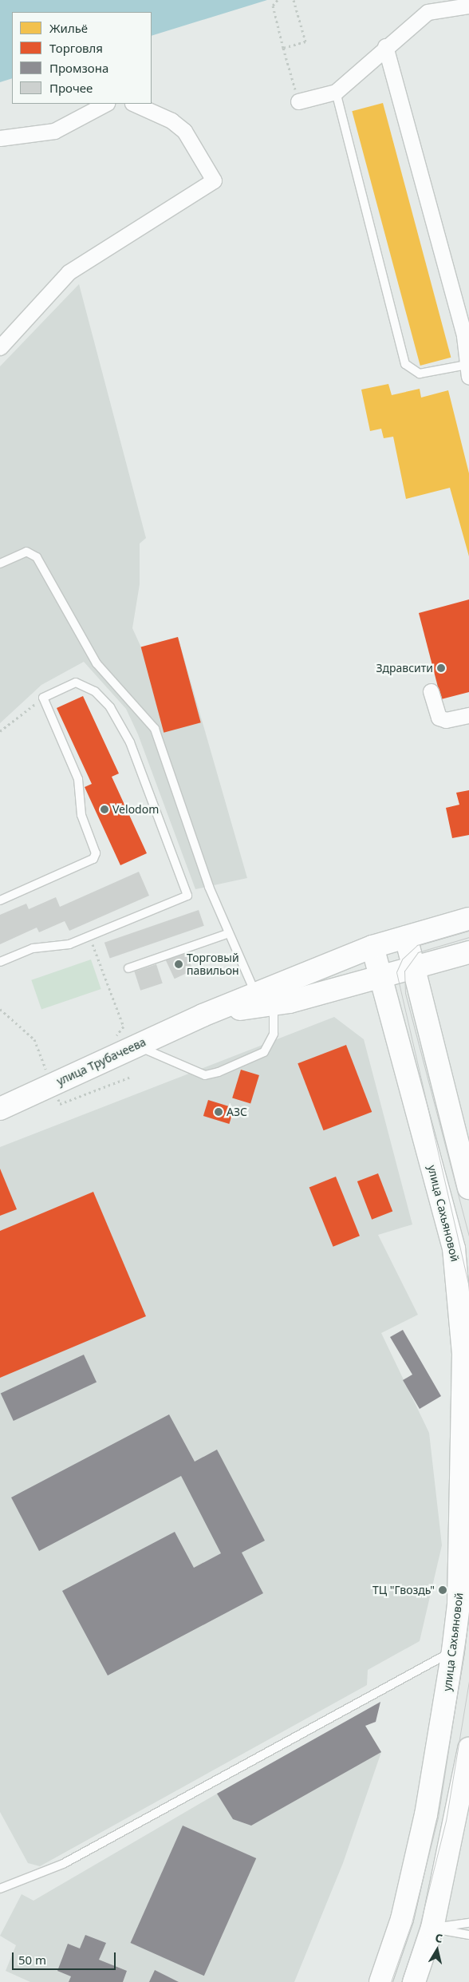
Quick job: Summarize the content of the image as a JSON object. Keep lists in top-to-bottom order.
{
  "streets": {
    "main road": ["улица Трубачеева", "улица Сахьяновой"]
  },
  "crossings": [
    ["улица Трубачеева", "улица Сахьяновой"]
  ],
  "places": [
    "Здравсити",
    "Velodom",
    "Торговый павильон",
    "АЗС",
    "ТЦ \"Гвоздь\""
  ],
  "legend": [
    "Жильё",
    "Торговля",
    "Промзона",
    "Прочее"
  ],
  "scale_bar": "50 m",
  "north": "top"
}
